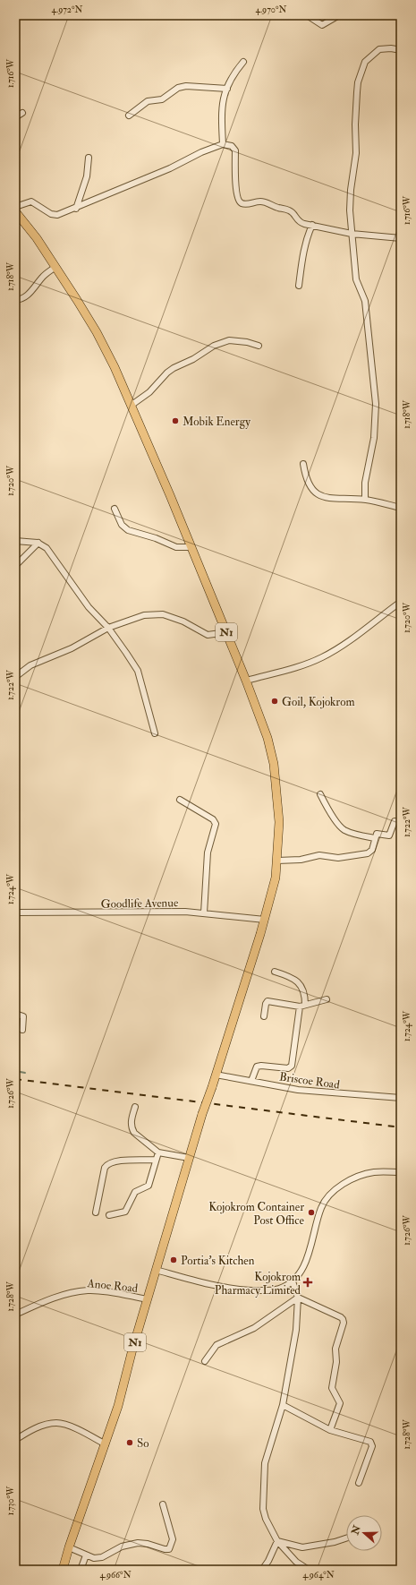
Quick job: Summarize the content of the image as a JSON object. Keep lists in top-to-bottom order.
{
  "streets": {
    "highway": ["N1"],
    "street": ["Goodlife Avenue", "Briscoe Road", "Anoe Road"]
  },
  "crossings": [
    ["N1", "Goodlife Avenue"],
    ["N1", "Briscoe Road"],
    ["N1", "Anoe Road"]
  ],
  "places": {
    "other": [
      "Mobik Energy",
      "Goil, Kojokrom",
      "Kojokrom Container Post Office",
      "Portia's Kitchen",
      "So"
    ],
    "health": ["Kojokrom Pharmacy Limited"]
  },
  "north": "left",
  "coordinates": [
    "4.972°N",
    "4.970°N",
    "1.716°W",
    "1.718°W",
    "1.720°W",
    "1.722°W",
    "1.724°W",
    "1.726°W",
    "1.728°W",
    "1.730°W",
    "4.966°N",
    "4.964°N"
  ]
}
